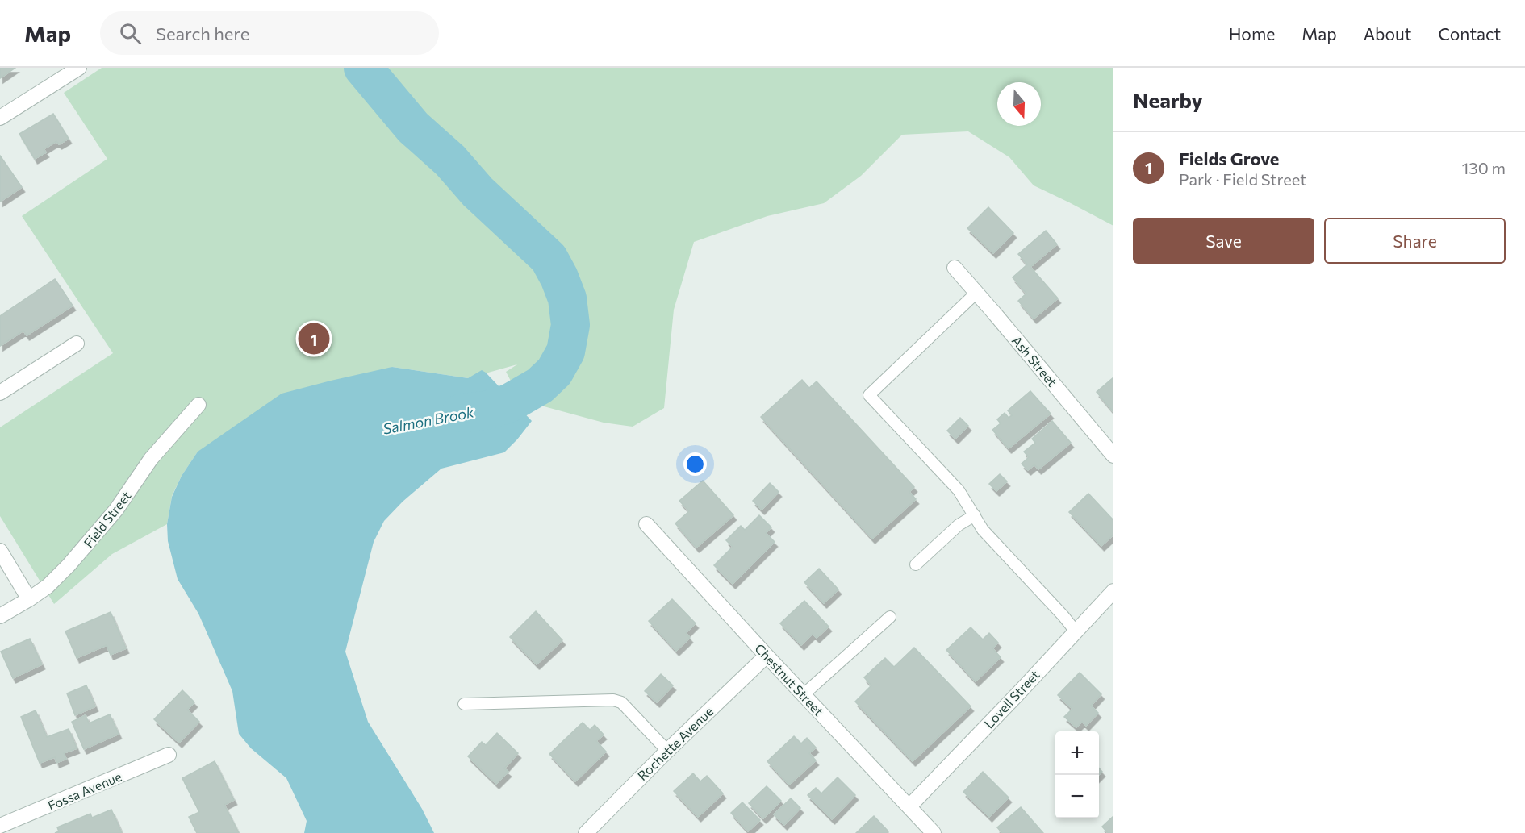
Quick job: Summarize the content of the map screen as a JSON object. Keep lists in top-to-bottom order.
{
  "streets": {
    "street": [
      "Ash Street",
      "Field Street",
      "Chestnut Street",
      "Lovell Street",
      "Rochette Avenue",
      "Fossa Avenue"
    ]
  },
  "crossings": [
    ["Chestnut Street", "Lovell Street"],
    ["Chestnut Street", "Rochette Avenue"]
  ],
  "water": ["Salmon Brook"],
  "north": "bottom",
  "page": {
    "header": "Map",
    "search": "Search here",
    "nav": [
      "Home",
      "Map",
      "About",
      "Contact"
    ],
    "heading": "Nearby",
    "list": [
      {
        "mark": "1",
        "name": "Fields Grove",
        "note": "Park · Field Street",
        "value": "130 m"
      }
    ],
    "buttons": ["Save", "Share"],
    "pins": "1",
    "map_buttons": ["+", "−"]
  }
}
